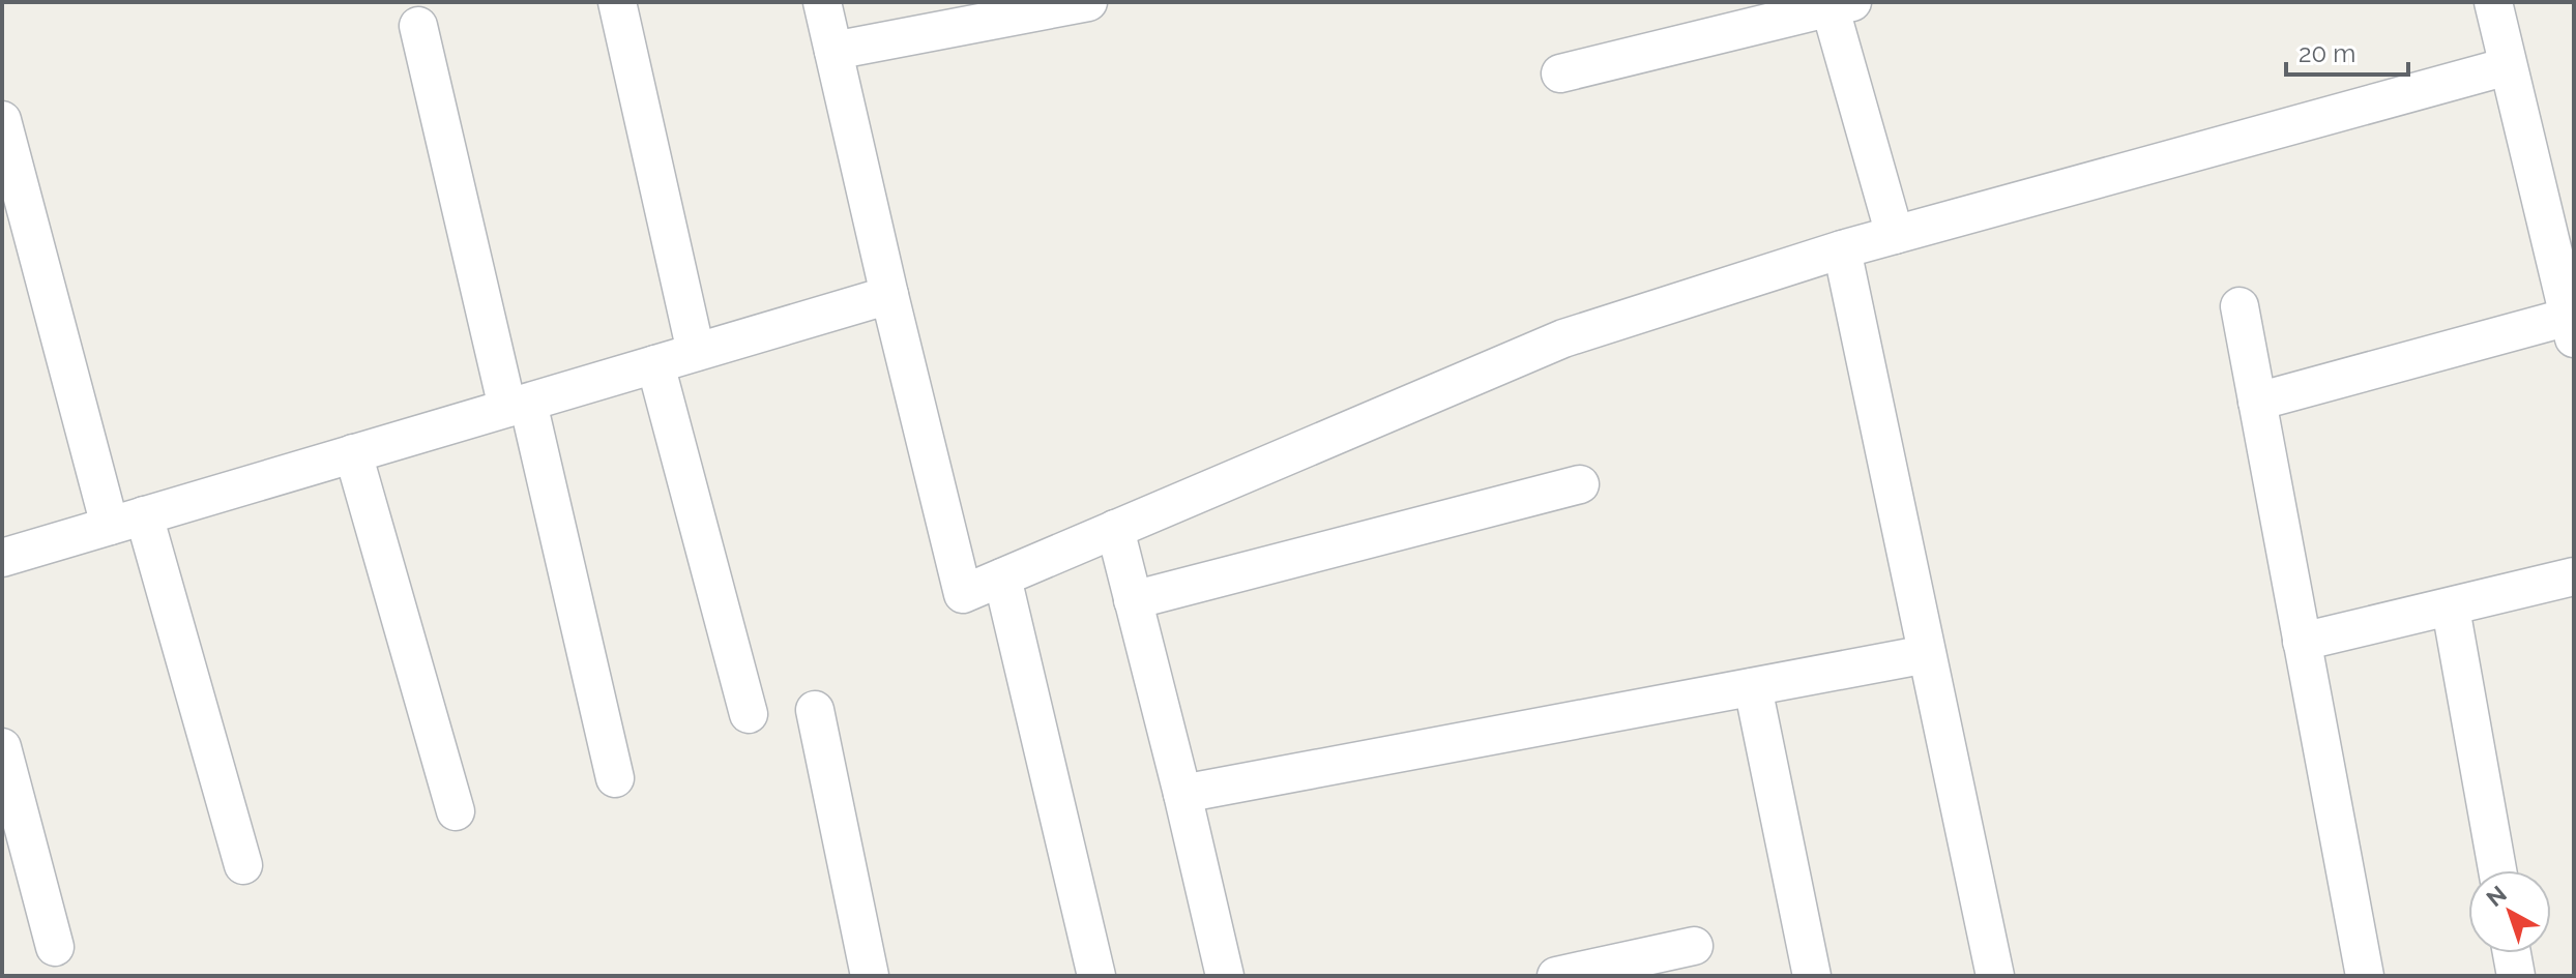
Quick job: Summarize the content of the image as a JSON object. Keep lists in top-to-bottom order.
{
  "scale_bar": "20 m",
  "north": "top left"
}
